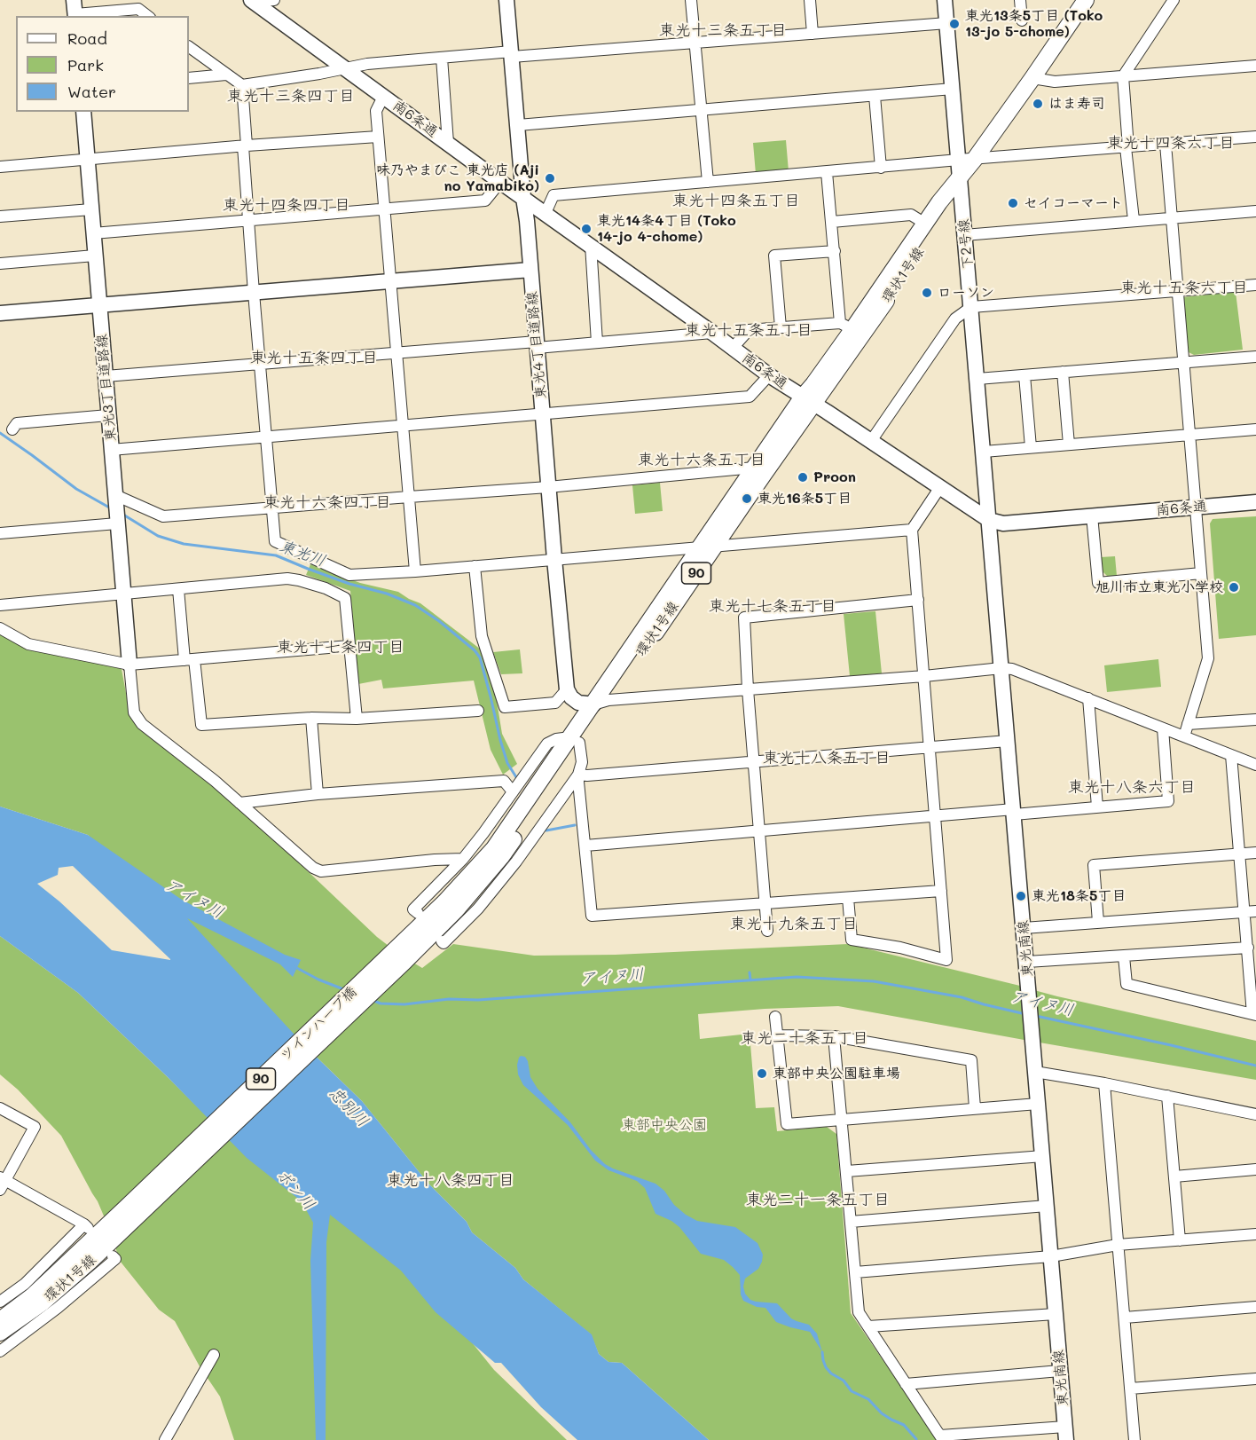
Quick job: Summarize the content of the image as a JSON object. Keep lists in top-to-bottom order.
{
  "streets": {
    "main road": ["環状1号線", "90", "ツインハープ橋"],
    "street": [
      "南6条通",
      "下2号線",
      "東光4丁目道路線",
      "東光3丁目道路線",
      "東光南線"
    ]
  },
  "crossings": [
    ["南6条通", "下2号線"],
    ["南6条通", "環状1号線"],
    ["南6条通", "東光4丁目道路線"],
    ["南6条通", "東光南線"],
    ["下2号線", "環状1号線"],
    ["下2号線", "東光南線"],
    ["環状1号線", "ツインハープ橋"]
  ],
  "districts": [
    "東光十三条五丁目",
    "東光十三条四丁目",
    "東光十四条六丁目",
    "東光十四条五丁目",
    "東光十四条四丁目",
    "東光十五条六丁目",
    "東光十五条五丁目",
    "東光十五条四丁目",
    "東光十六条五丁目",
    "東光十六条四丁目",
    "東光十七条五丁目",
    "東光十七条四丁目",
    "東光十八条五丁目",
    "東光十八条六丁目",
    "東光十九条五丁目",
    "東光二十条五丁目",
    "東光十八条四丁目",
    "東光二十一条五丁目"
  ],
  "water": [
    "東光川",
    "アイヌ川",
    "忠別川",
    "ポン川"
  ],
  "parks": ["東部中央公園"],
  "places": [
    "東光13条5丁目 (Toko 13-jo 5-chome)",
    "はま寿司",
    "味乃やまびこ 東光店 (Aji no Yamabiko)",
    "セイコーマート",
    "東光14条4丁目 (Toko 14-jo 4-chome)",
    "ローソン",
    "Proon",
    "東光16条5丁目",
    "旭川市立東光小学校",
    "東光18条5丁目",
    "東部中央公園駐車場"
  ],
  "legend": ["Road", "Park", "Water"]
}
